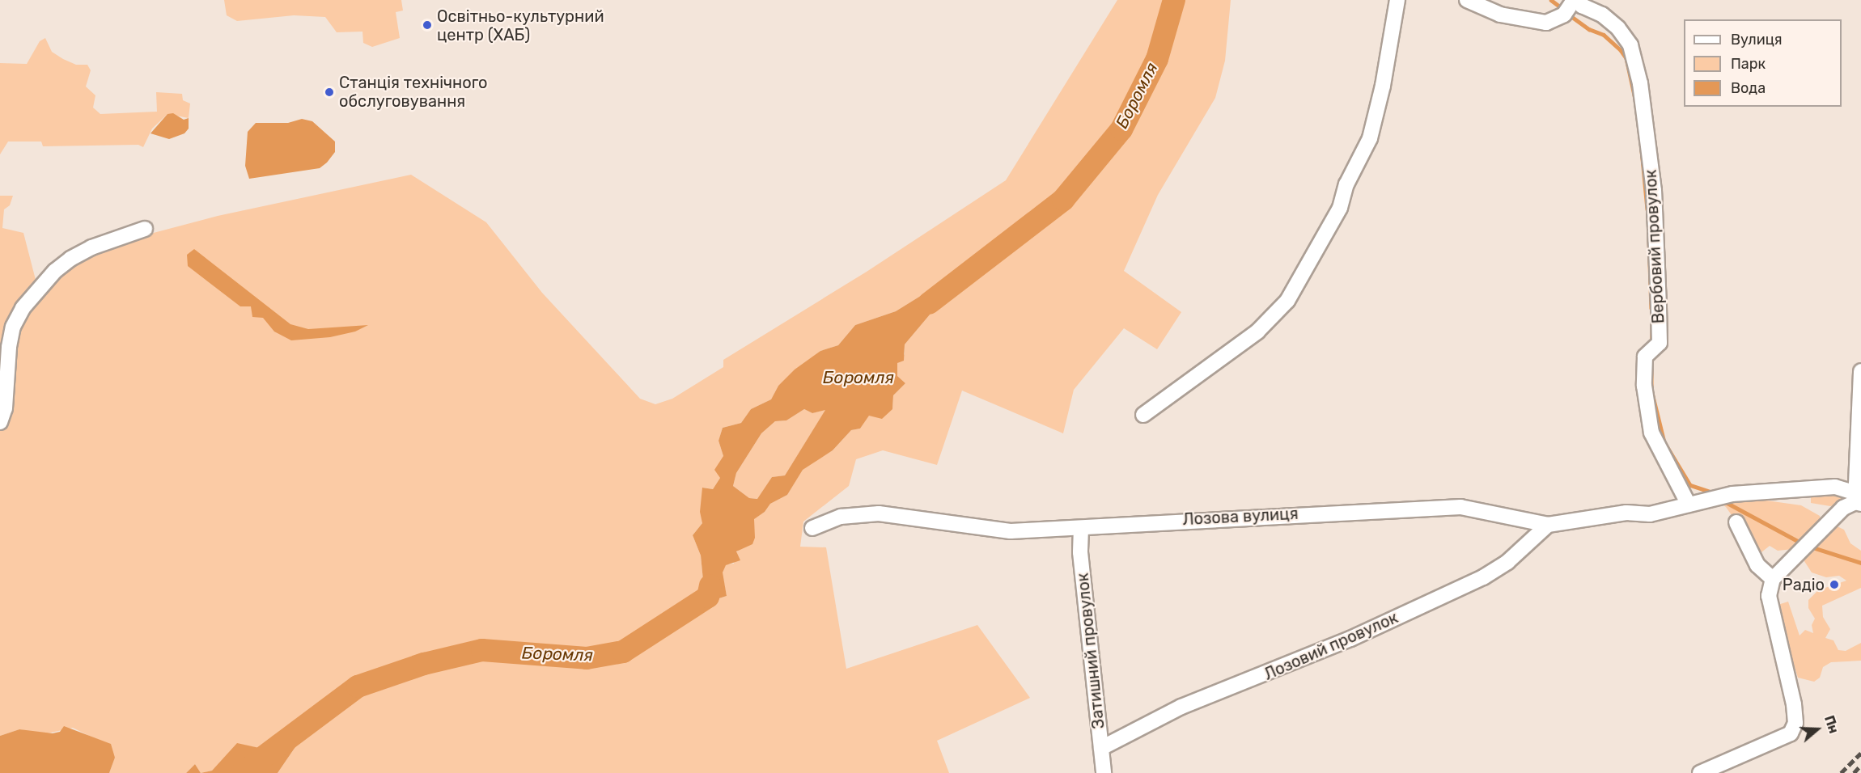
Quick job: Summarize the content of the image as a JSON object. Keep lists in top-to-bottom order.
{
  "streets": {
    "street": [
      "Вербовий провулок",
      "Лозова вулиця",
      "Лозовий провулок",
      "Затишний провулок"
    ]
  },
  "crossings": [
    ["Вербовий провулок", "Лозова вулиця"],
    ["Лозова вулиця", "Лозовий провулок"],
    ["Лозова вулиця", "Затишний провулок"],
    ["Лозовий провулок", "Затишний провулок"]
  ],
  "water": ["Боромля"],
  "places": ["Освітньо-культурний центр (ХАБ)", "Cтанція технічного обслуговування", "Радіо"],
  "legend": ["Вулиця", "Парк", "Вода"],
  "north": "right"
}
